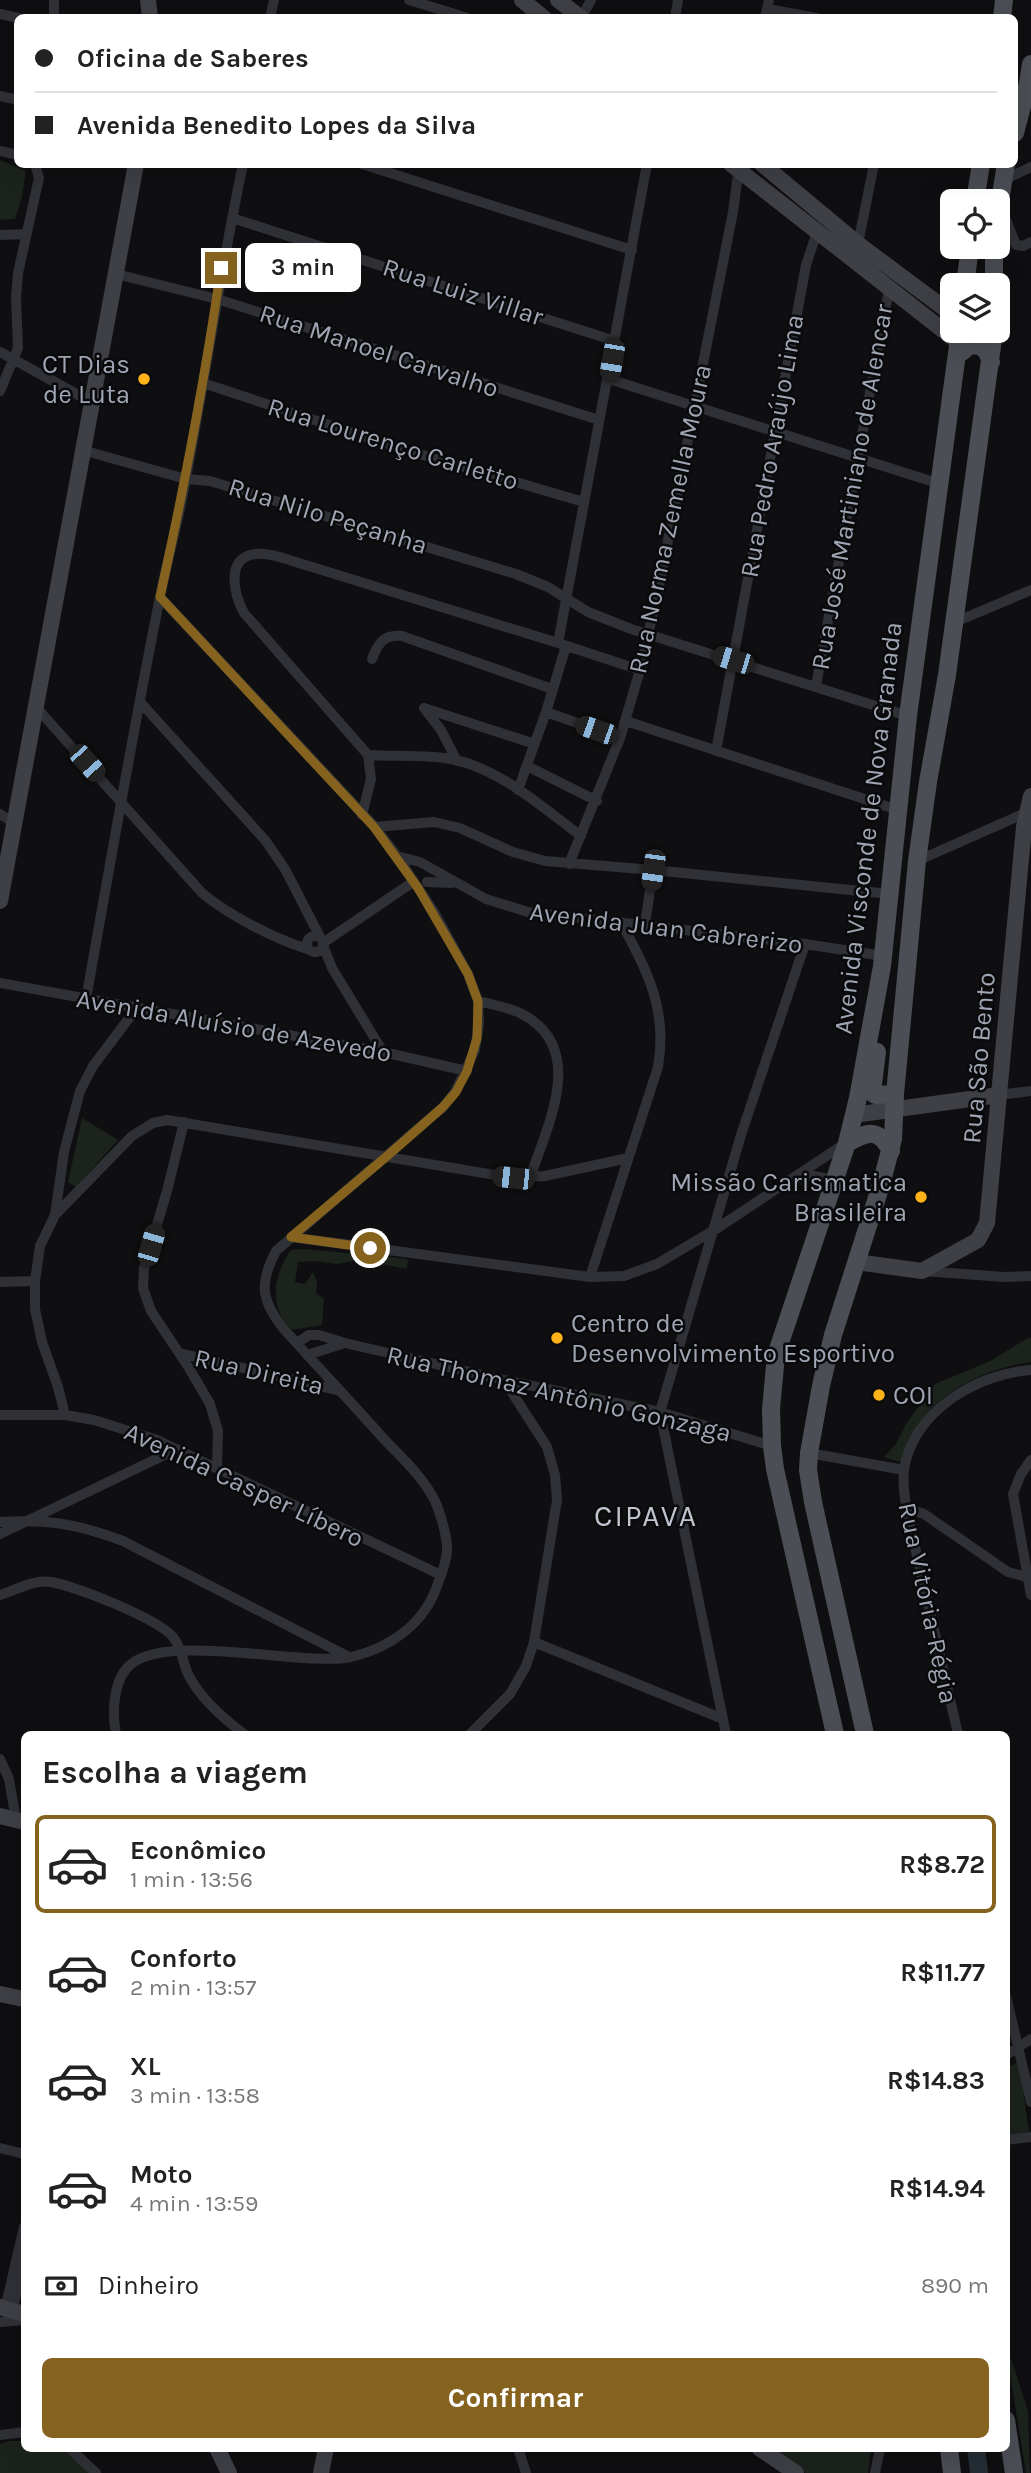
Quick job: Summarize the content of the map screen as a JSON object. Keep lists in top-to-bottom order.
{
  "streets": {
    "main road": ["Avenida Visconde de Nova Granada", "Rua São Bento"],
    "street": [
      "Rua Luiz Villar",
      "Rua Manoel Carvalho",
      "Rua Lourenço Carletto",
      "Rua Pedro Araújo Lima",
      "Rua José Martiniano de Alencar",
      "Rua Nilo Peçanha",
      "Rua Norma Zemella Moura",
      "Avenida Juan Cabrerizo",
      "Avenida Aluísio de Azevedo",
      "Rua Direita",
      "Rua Thomaz Antônio Gonzaga",
      "Avenida Casper Líbero",
      "Rua Vitória-Régia"
    ]
  },
  "crossings": [
    ["Rua Pedro Araújo Lima", "Rua Nilo Peçanha"],
    ["Rua José Martiniano de Alencar", "Rua Nilo Peçanha"],
    ["Rua Nilo Peçanha", "Rua Norma Zemella Moura"],
    ["Rua Nilo Peçanha", "Avenida Visconde de Nova Granada"],
    ["Avenida Visconde de Nova Granada", "Avenida Juan Cabrerizo"],
    ["Avenida Visconde de Nova Granada", "Rua Thomaz Antônio Gonzaga"]
  ],
  "districts": ["CIPAVA"],
  "places": [
    "CT Dias de Luta",
    "Missão Carismatica Brasileira",
    "Centro de Desenvolvimento Esportivo",
    "COI"
  ],
  "page": {
    "banner": ["Oficina de Saberes", "Avenida Benedito Lopes da Silva"],
    "bubble": "3 min",
    "heading": "Escolha a viagem",
    "list": [
      {
        "name": "Econômico",
        "note": "1 min · 13:56",
        "value": "R$8.72"
      },
      {
        "name": "Conforto",
        "note": "2 min · 13:57",
        "value": "R$11.77"
      },
      {
        "name": "XL",
        "note": "3 min · 13:58",
        "value": "R$14.83"
      },
      {
        "name": "Moto",
        "note": "4 min · 13:59",
        "value": "R$14.94"
      }
    ],
    "pay": ["Dinheiro", "890 m"],
    "buttons": "Confirmar"
  }
}
